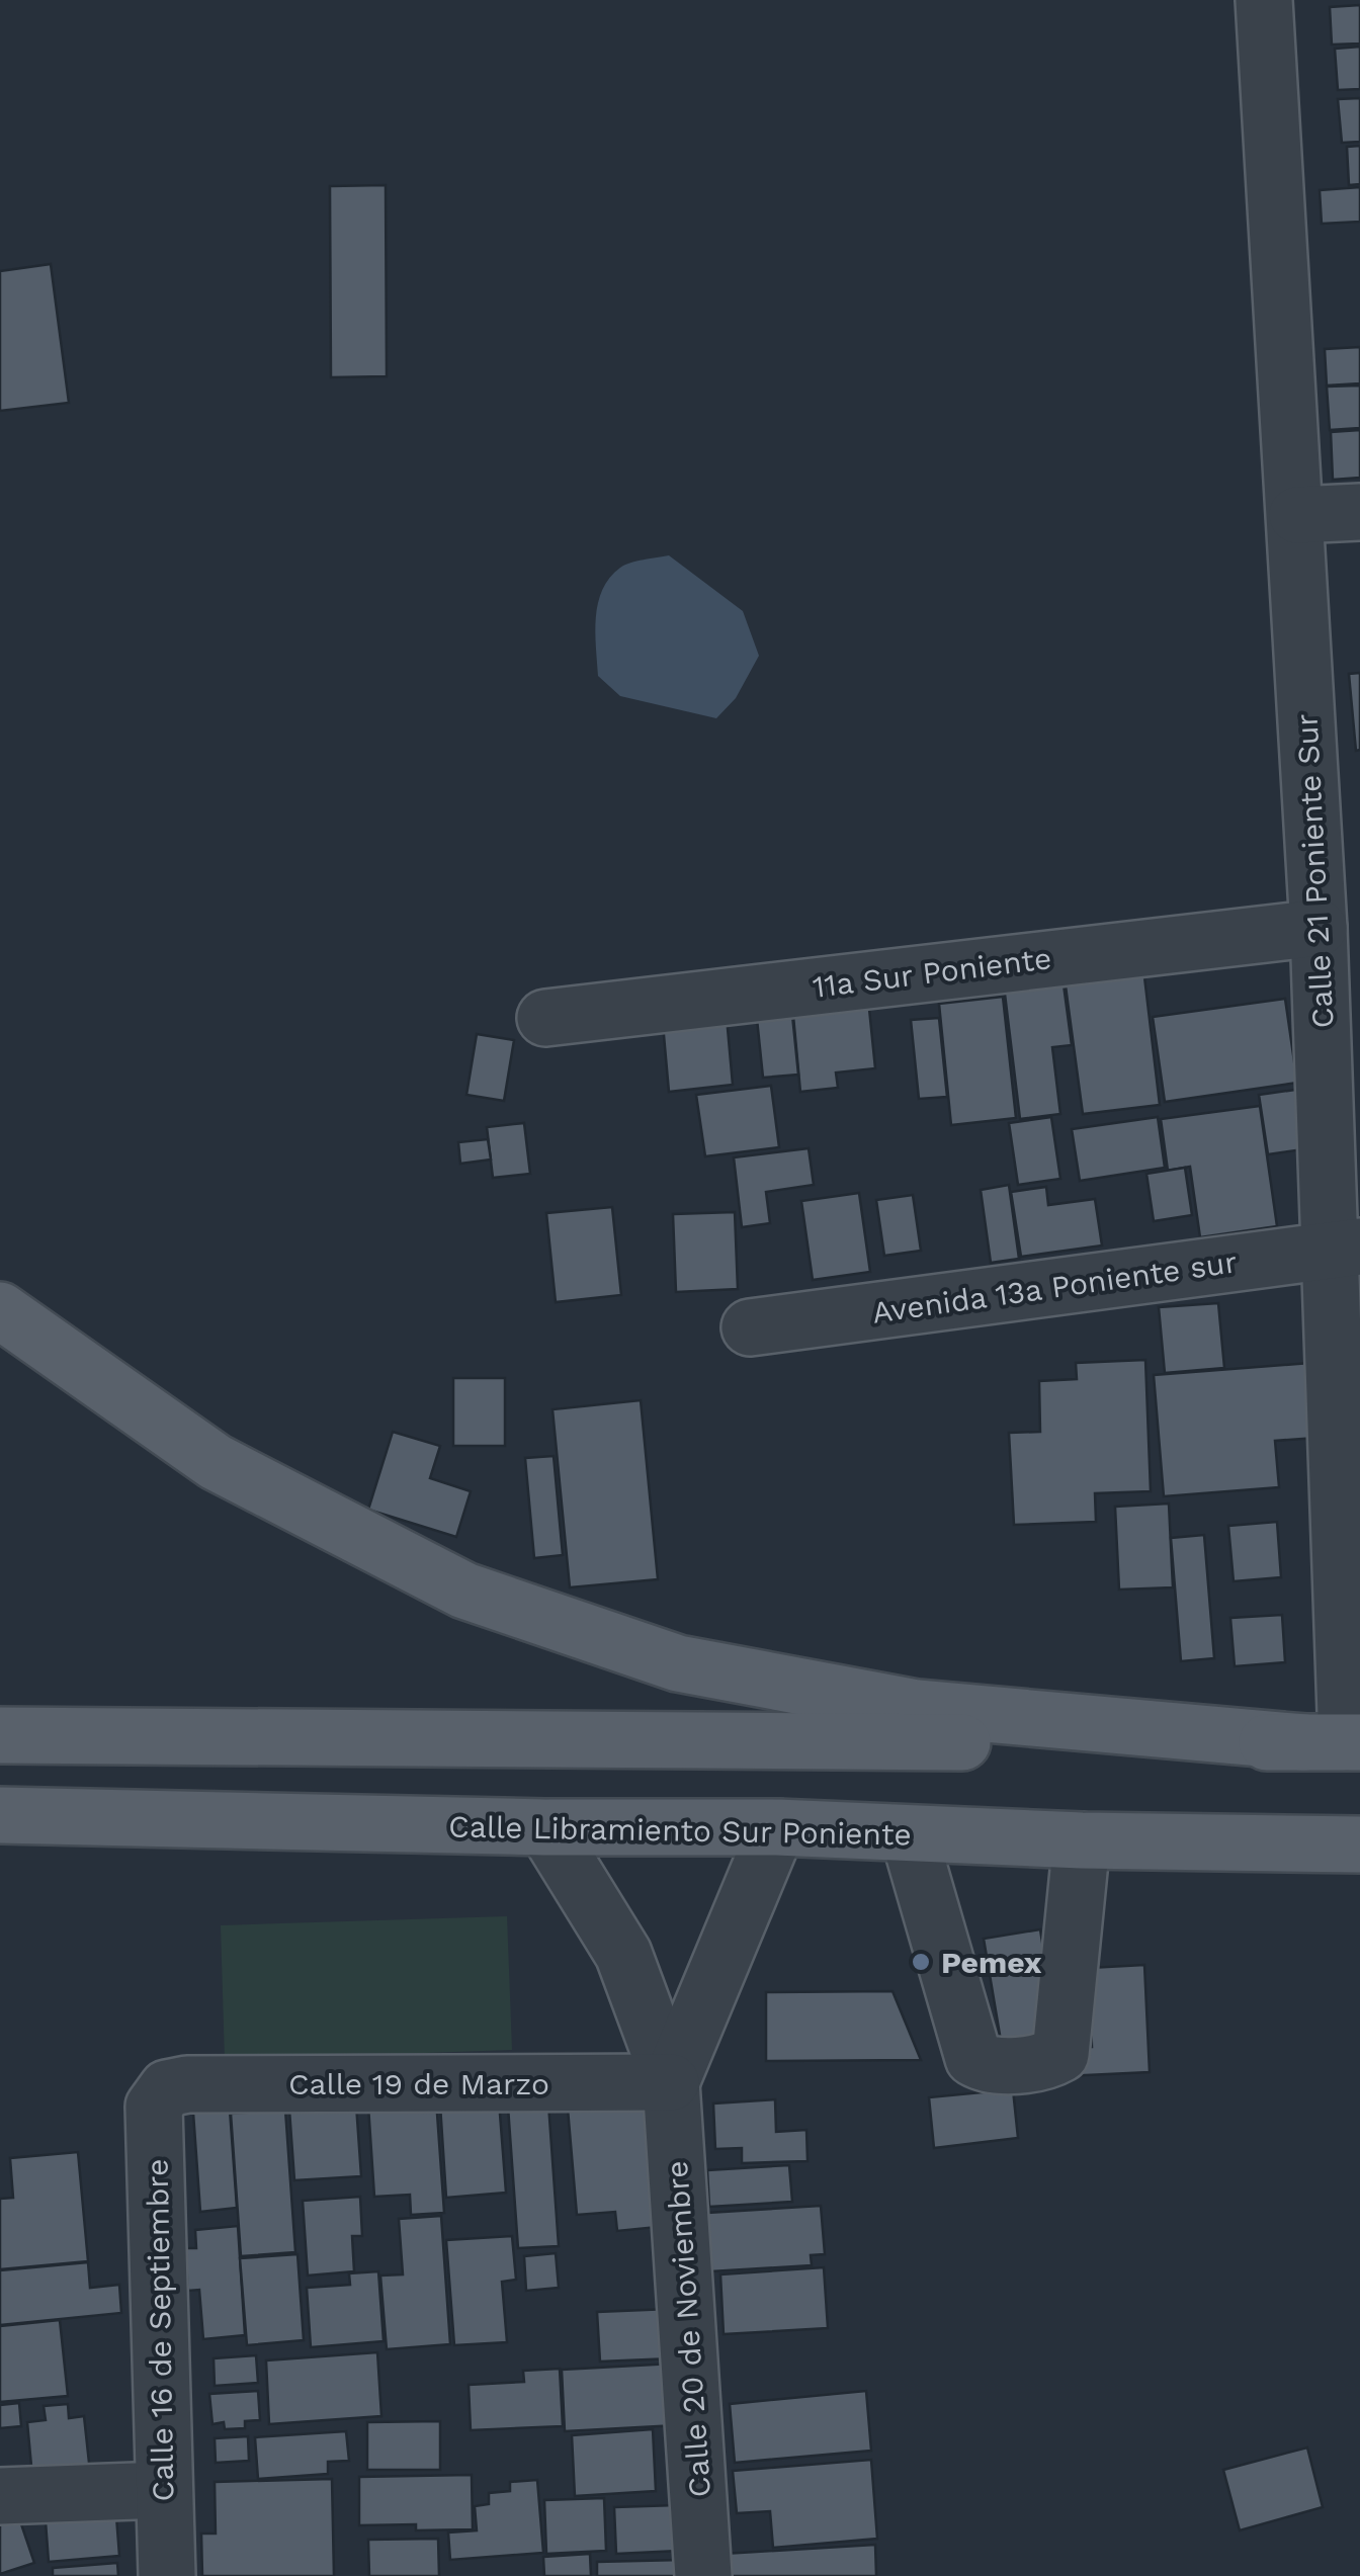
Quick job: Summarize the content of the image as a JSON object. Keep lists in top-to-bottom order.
{
  "streets": {
    "main road": ["Calle Libramiento Sur Poniente"],
    "street": [
      "Calle 21 Poniente Sur",
      "11a Sur Poniente",
      "Avenida 13a Poniente sur",
      "Calle 19 de Marzo",
      "Calle 20 de Noviembre",
      "Calle 16 de Septiembre"
    ]
  },
  "crossings": [
    ["Calle 21 Poniente Sur", "11a Sur Poniente"],
    ["Calle 21 Poniente Sur", "Avenida 13a Poniente sur"],
    ["Calle Libramiento Sur Poniente", "Calle 20 de Noviembre"],
    ["Calle 19 de Marzo", "Calle 20 de Noviembre"],
    ["Calle 19 de Marzo", "Calle 16 de Septiembre"]
  ],
  "places": ["Pemex"]
}
